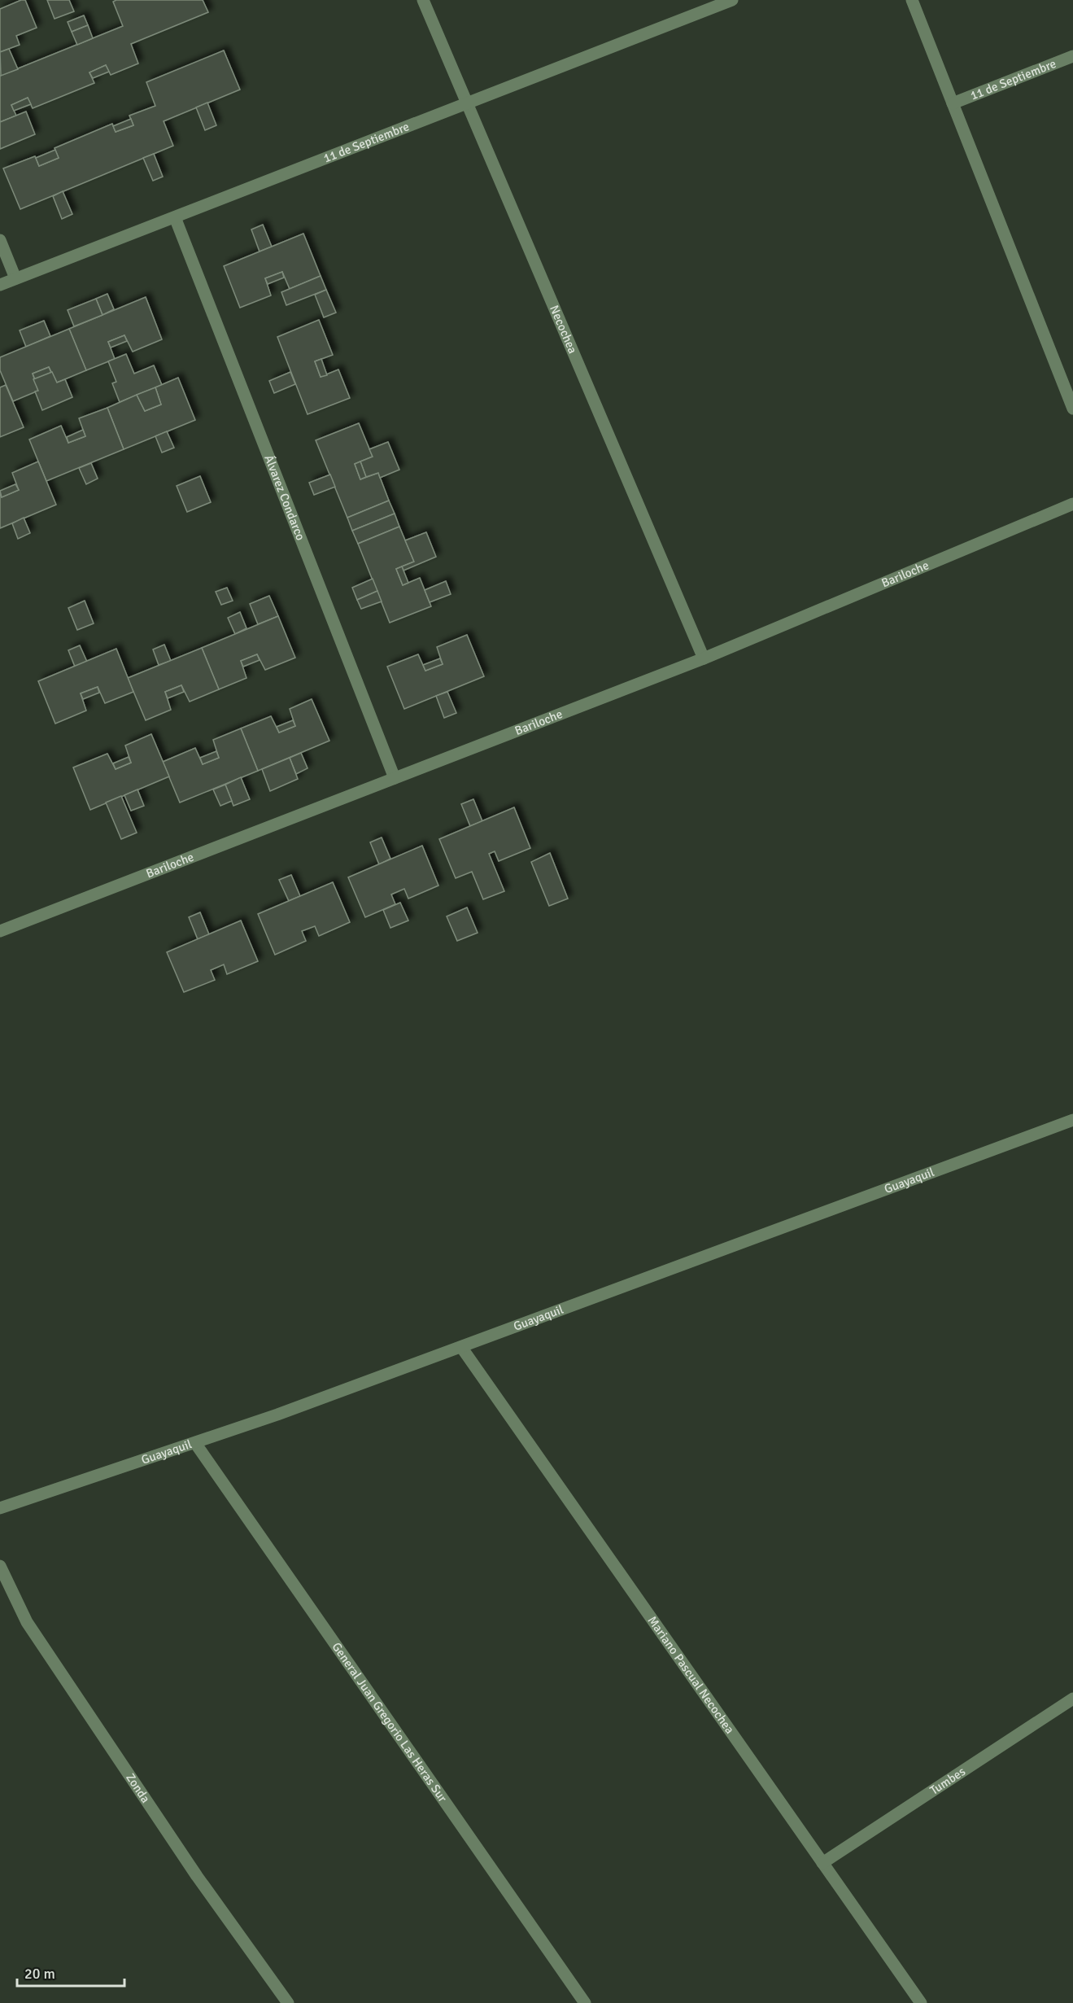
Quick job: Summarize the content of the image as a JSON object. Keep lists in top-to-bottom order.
{
  "streets": {
    "street": [
      "11 de Septiembre",
      "Necochea",
      "Álvarez Condarco",
      "Bariloche",
      "Guayaquil",
      "Mariano Pascual Necochea",
      "General Juan Gregorio Las Heras Sur",
      "Tumbes",
      "Zonda"
    ]
  },
  "crossings": [
    ["11 de Septiembre", "Necochea"],
    ["11 de Septiembre", "Álvarez Condarco"],
    ["Necochea", "Bariloche"],
    ["Álvarez Condarco", "Bariloche"],
    ["Guayaquil", "Mariano Pascual Necochea"],
    ["Guayaquil", "General Juan Gregorio Las Heras Sur"],
    ["Mariano Pascual Necochea", "Tumbes"]
  ],
  "scale_bar": "20 m"
}
